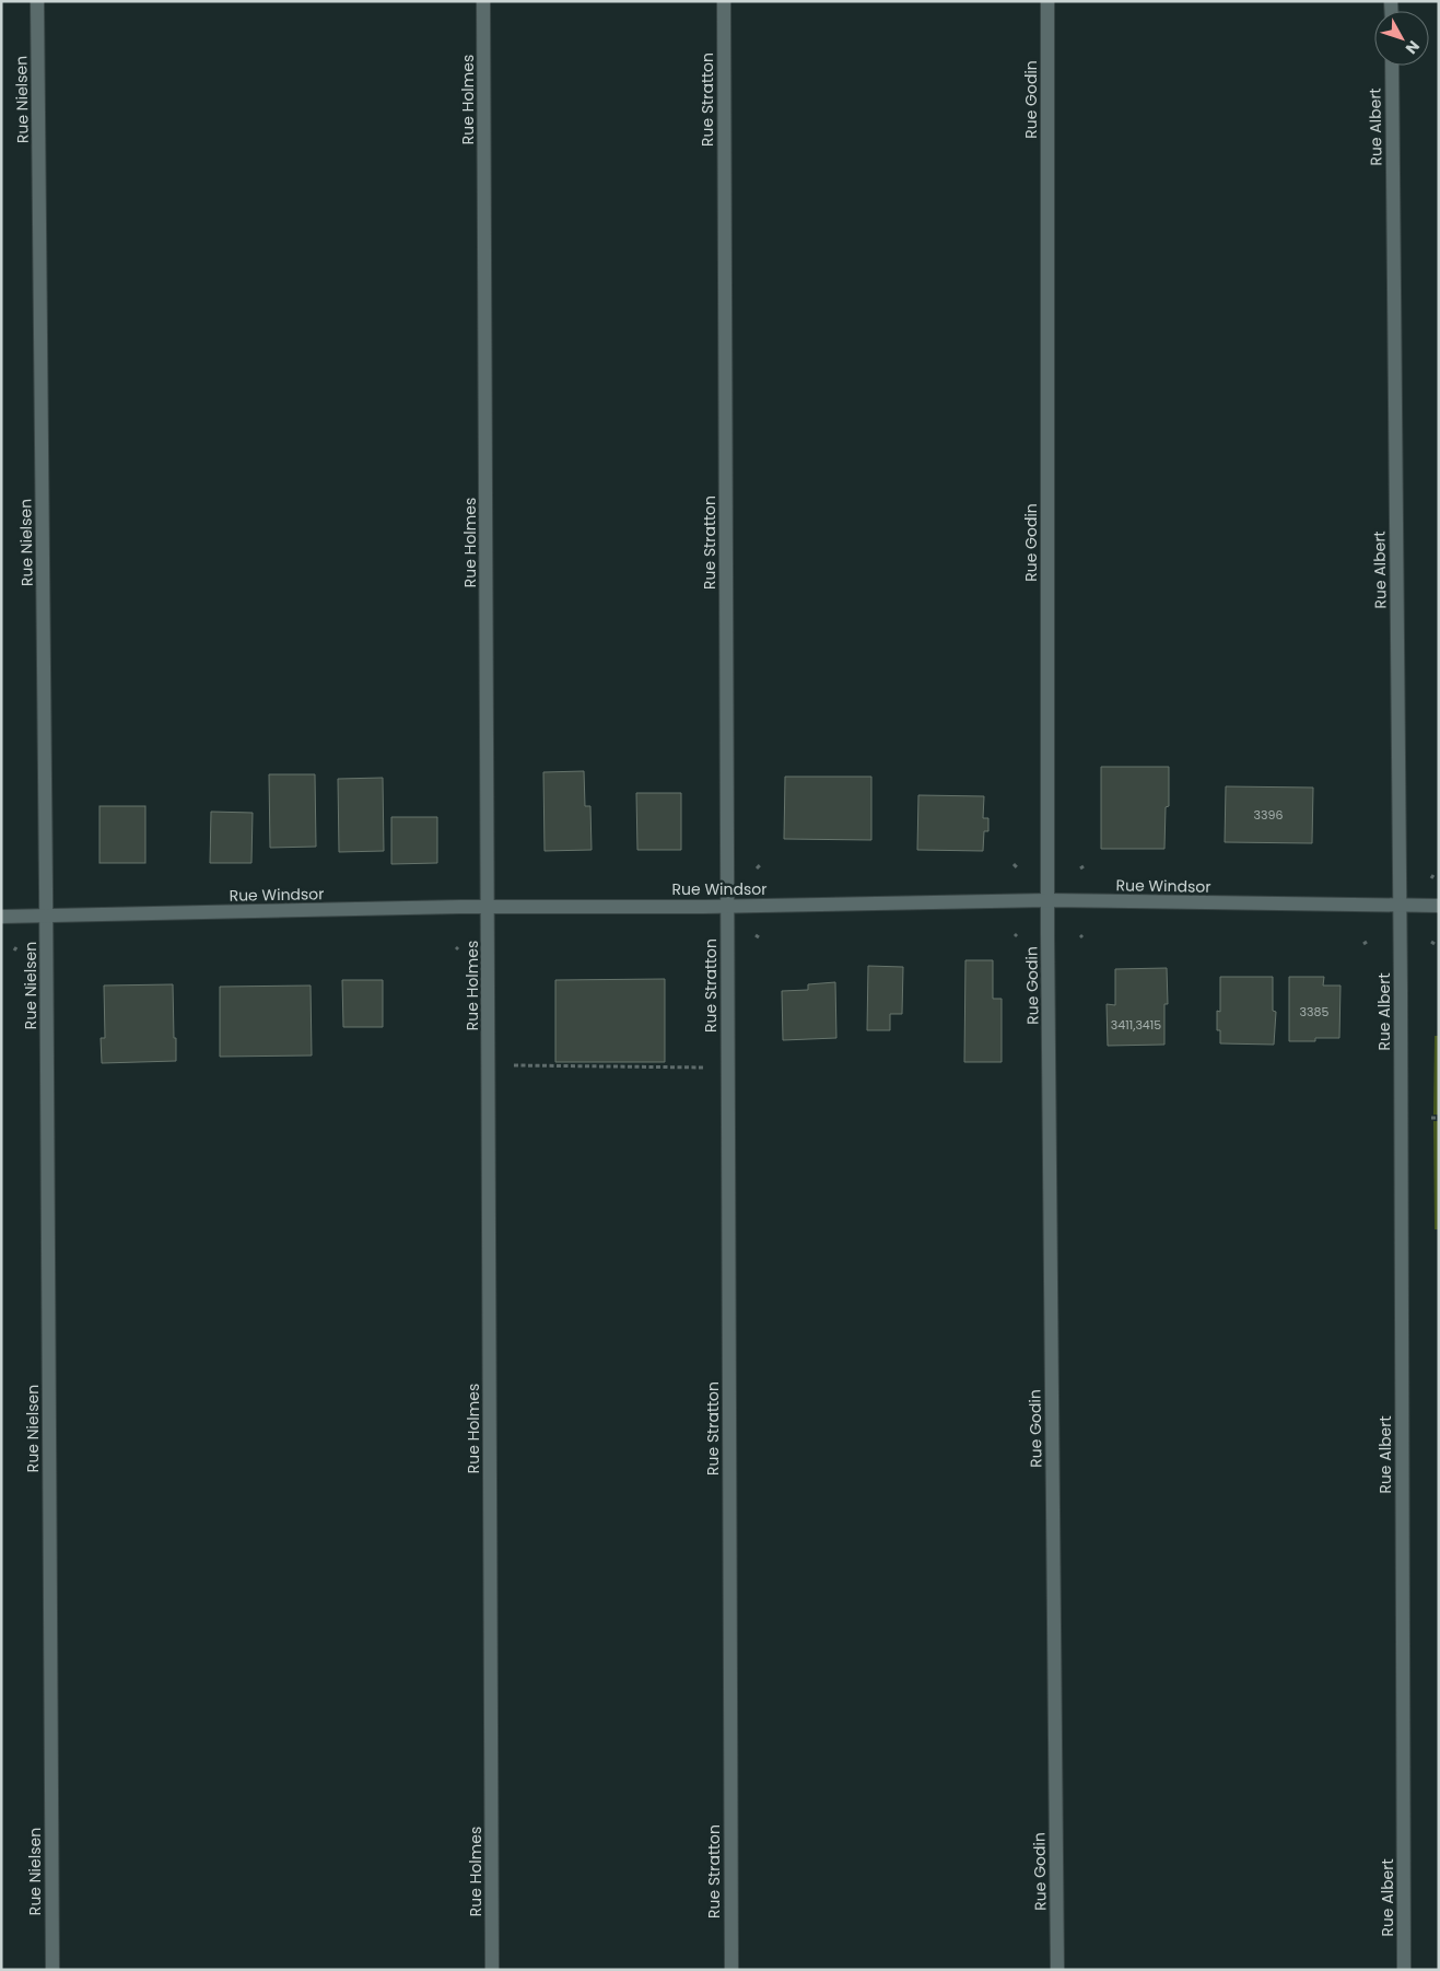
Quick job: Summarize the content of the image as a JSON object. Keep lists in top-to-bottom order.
{
  "streets": {
    "street": [
      "Rue Nielsen",
      "Rue Holmes",
      "Rue Stratton",
      "Rue Godin",
      "Rue Albert",
      "Rue Windsor"
    ]
  },
  "crossings": [
    ["Rue Nielsen", "Rue Windsor"],
    ["Rue Holmes", "Rue Windsor"],
    ["Rue Stratton", "Rue Windsor"],
    ["Rue Godin", "Rue Windsor"],
    ["Rue Albert", "Rue Windsor"]
  ],
  "house_numbers": ["3396", "3385", "3411,3415"],
  "north": "bottom right"
}
